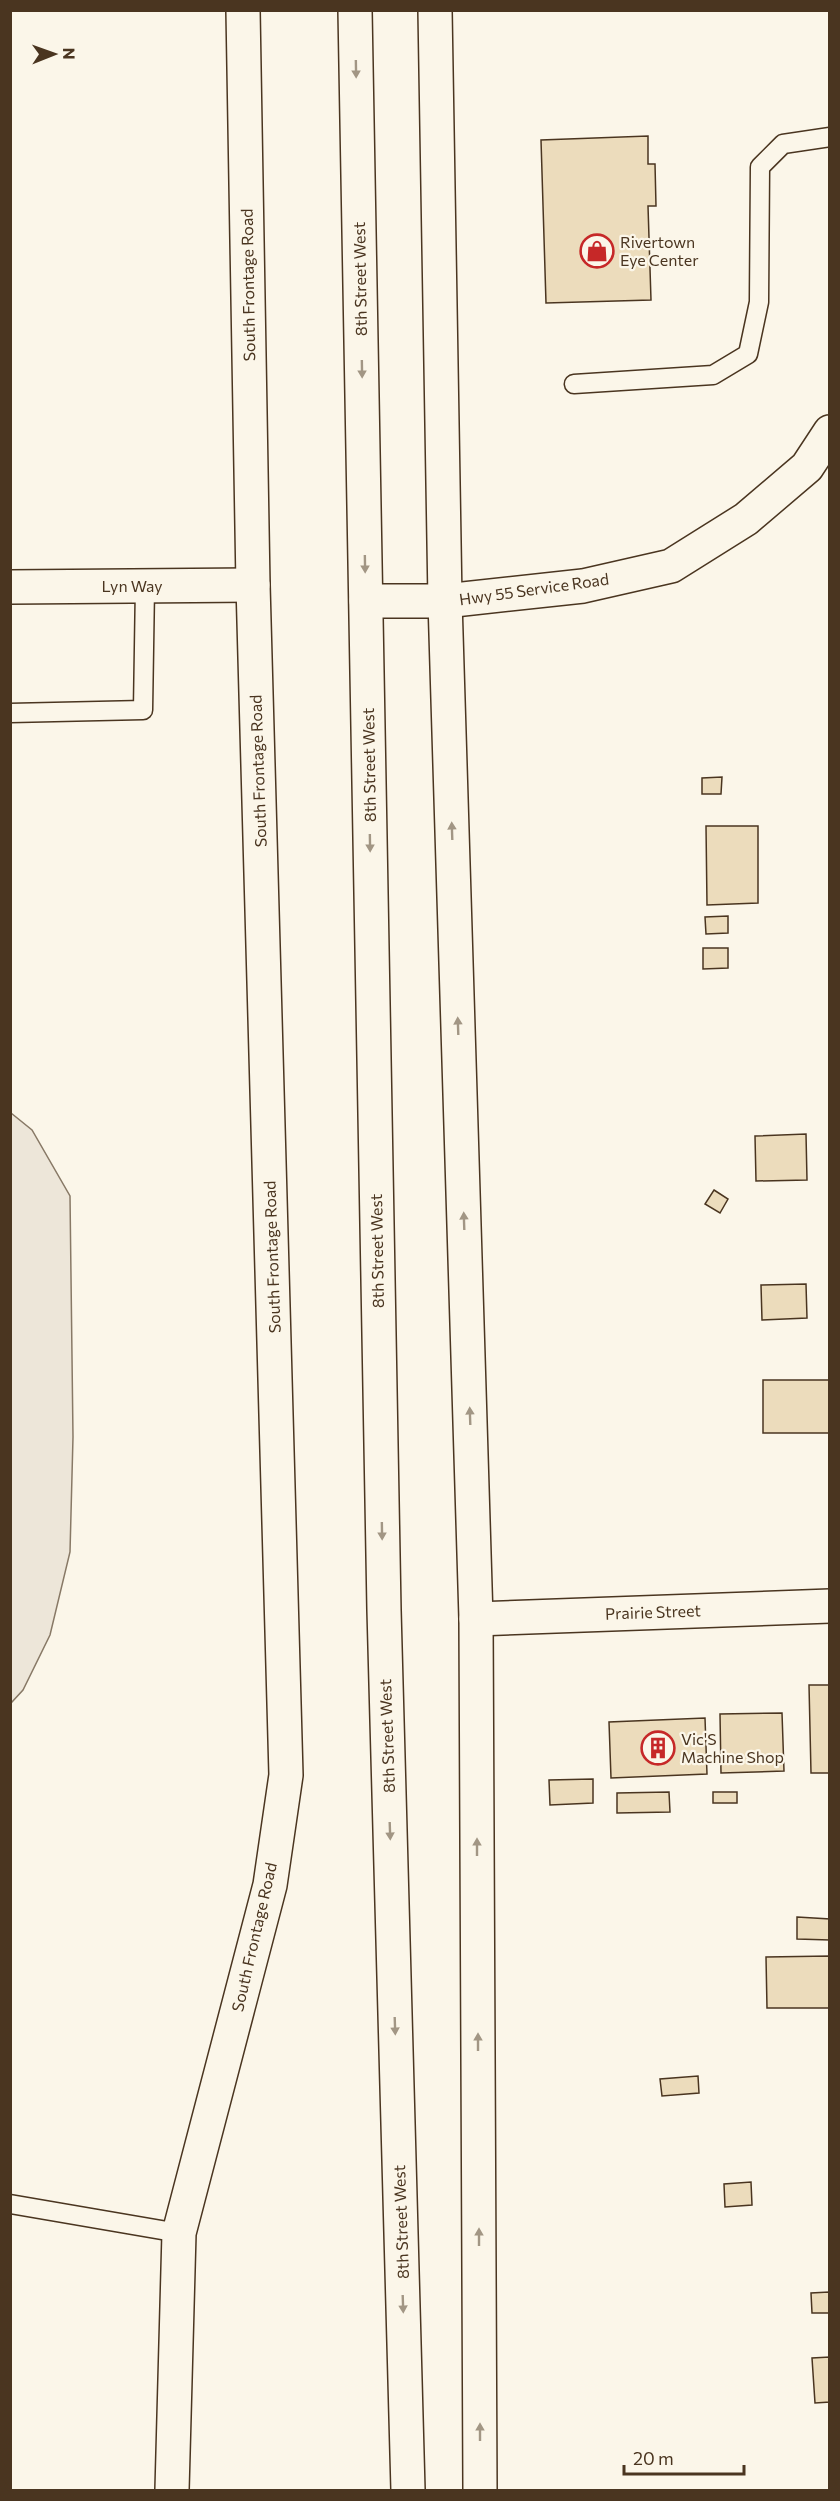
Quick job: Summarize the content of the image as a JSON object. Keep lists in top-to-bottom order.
{
  "streets": {
    "main road": [
      "8th Street West",
      "South Frontage Road",
      "Lyn Way",
      "Hwy 55 Service Road",
      "Prairie Street"
    ]
  },
  "crossings": [
    ["8th Street West", "Hwy 55 Service Road"],
    ["South Frontage Road", "Lyn Way"]
  ],
  "places": {
    "shop": ["Rivertown Eye Center"],
    "building": ["Vic'S Machine Shop"]
  },
  "scale_bar": "20 m",
  "north": "right"
}
